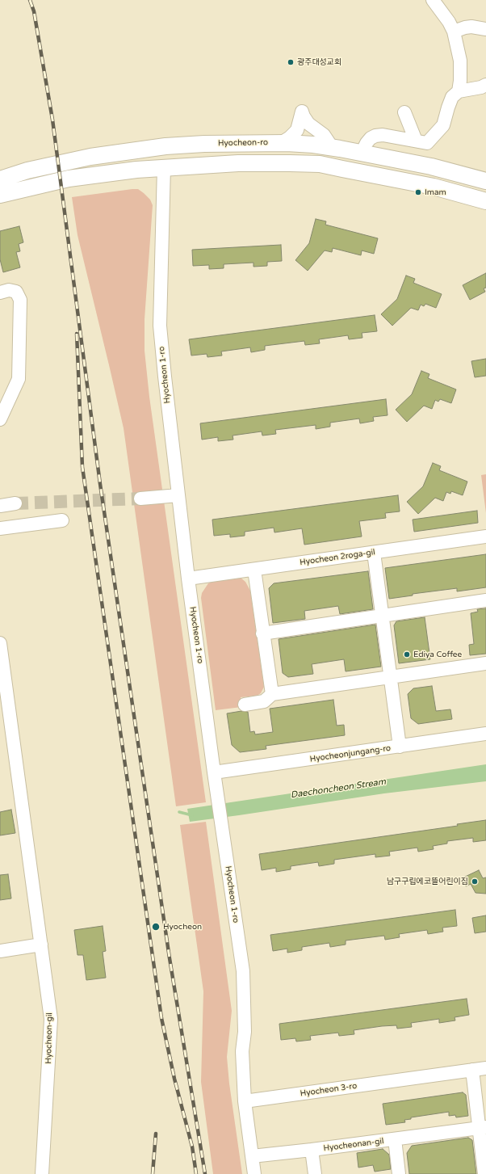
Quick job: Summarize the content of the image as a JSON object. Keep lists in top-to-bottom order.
{
  "streets": {
    "main road": ["Hyocheon-ro"],
    "street": [
      "Hyocheon 1-ro",
      "Hyocheon 2roga-gil",
      "Hyocheonjungang-ro",
      "Hyocheon-gil",
      "Hyocheon 3-ro",
      "Hyocheonan-gil"
    ]
  },
  "crossings": [
    ["Hyocheon 1-ro", "Hyocheon 2roga-gil"],
    ["Hyocheon 1-ro", "Hyocheonjungang-ro"],
    ["Hyocheon 1-ro", "Hyocheon 3-ro"]
  ],
  "water": ["Daechoncheon Stream"],
  "places": [
    "광주대성교회",
    "Imam",
    "Ediya Coffee",
    "남구구립에코뜰어린이집",
    "Hyocheon"
  ]
}
